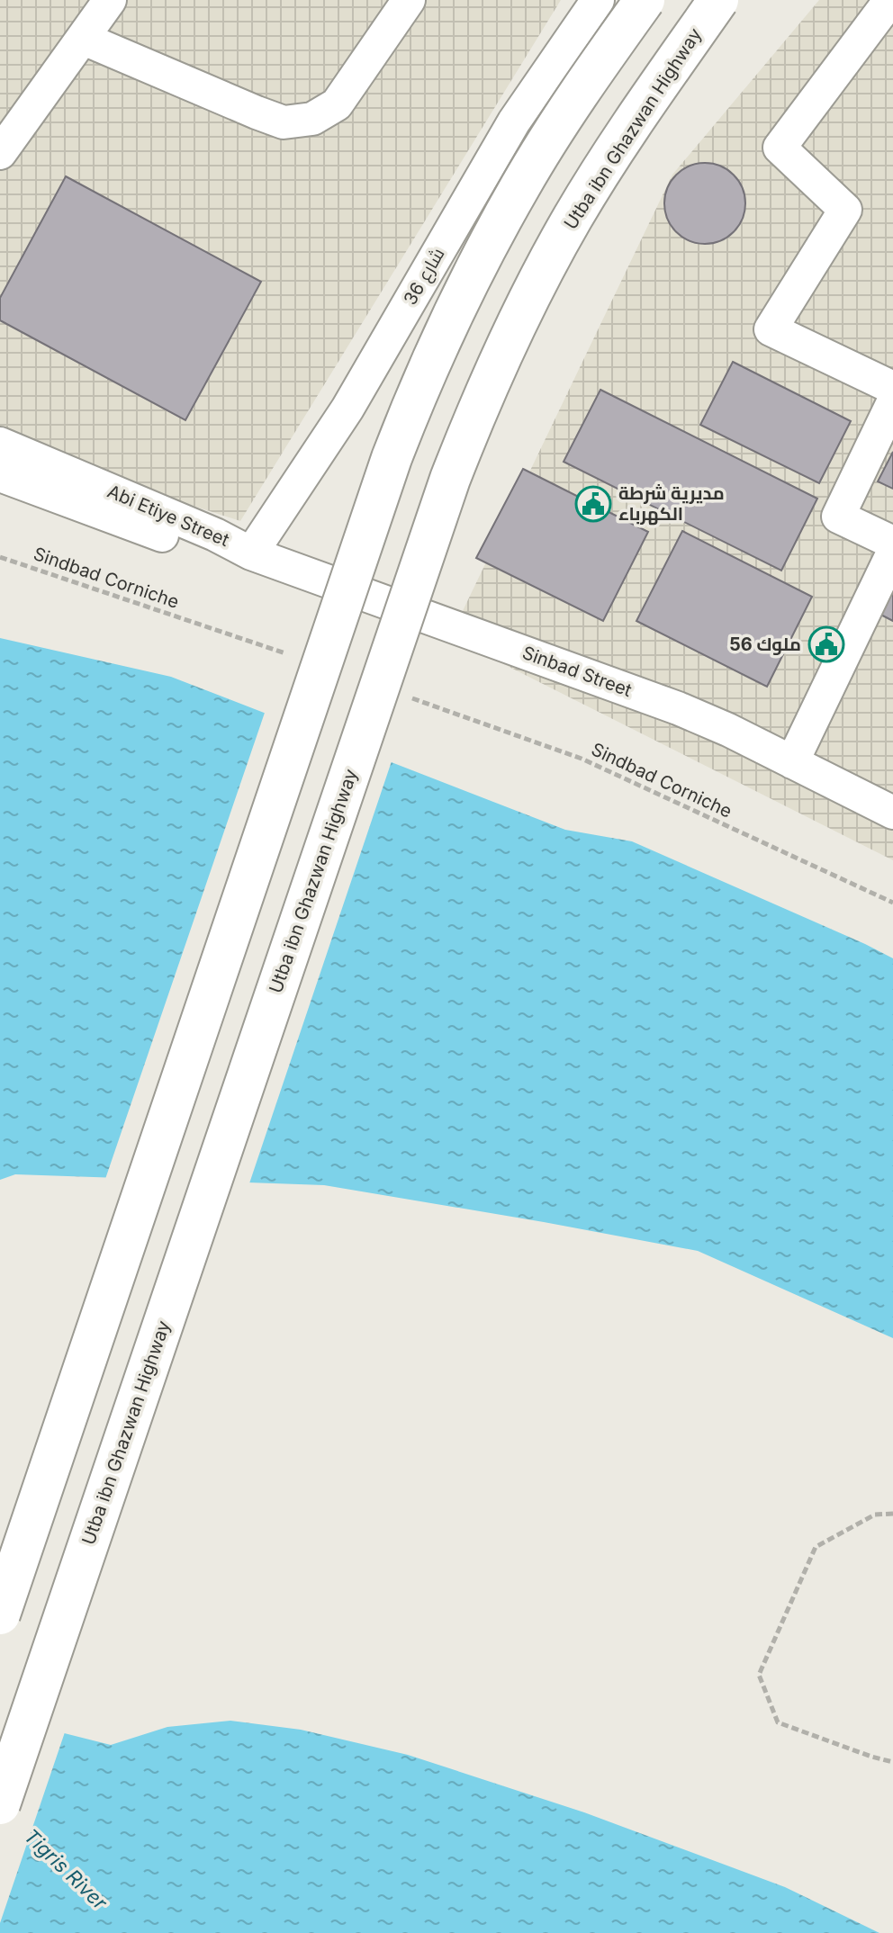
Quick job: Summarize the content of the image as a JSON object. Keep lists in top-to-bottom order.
{
  "streets": {
    "highway": ["Utba ibn Ghazwan Highway"],
    "street": ["شارع 36", "Abi Etiye Street", "Sinbad Street"],
    "path": ["Sindbad Corniche"]
  },
  "crossings": [
    ["شارع 36", "Abi Etiye Street"],
    ["شارع 36", "Sinbad Street"],
    ["Abi Etiye Street", "Sinbad Street"]
  ],
  "water": ["Tigris River"],
  "places": {
    "public building": ["مديرية شرطة الكهرباء", "ملوك 56"]
  }
}
